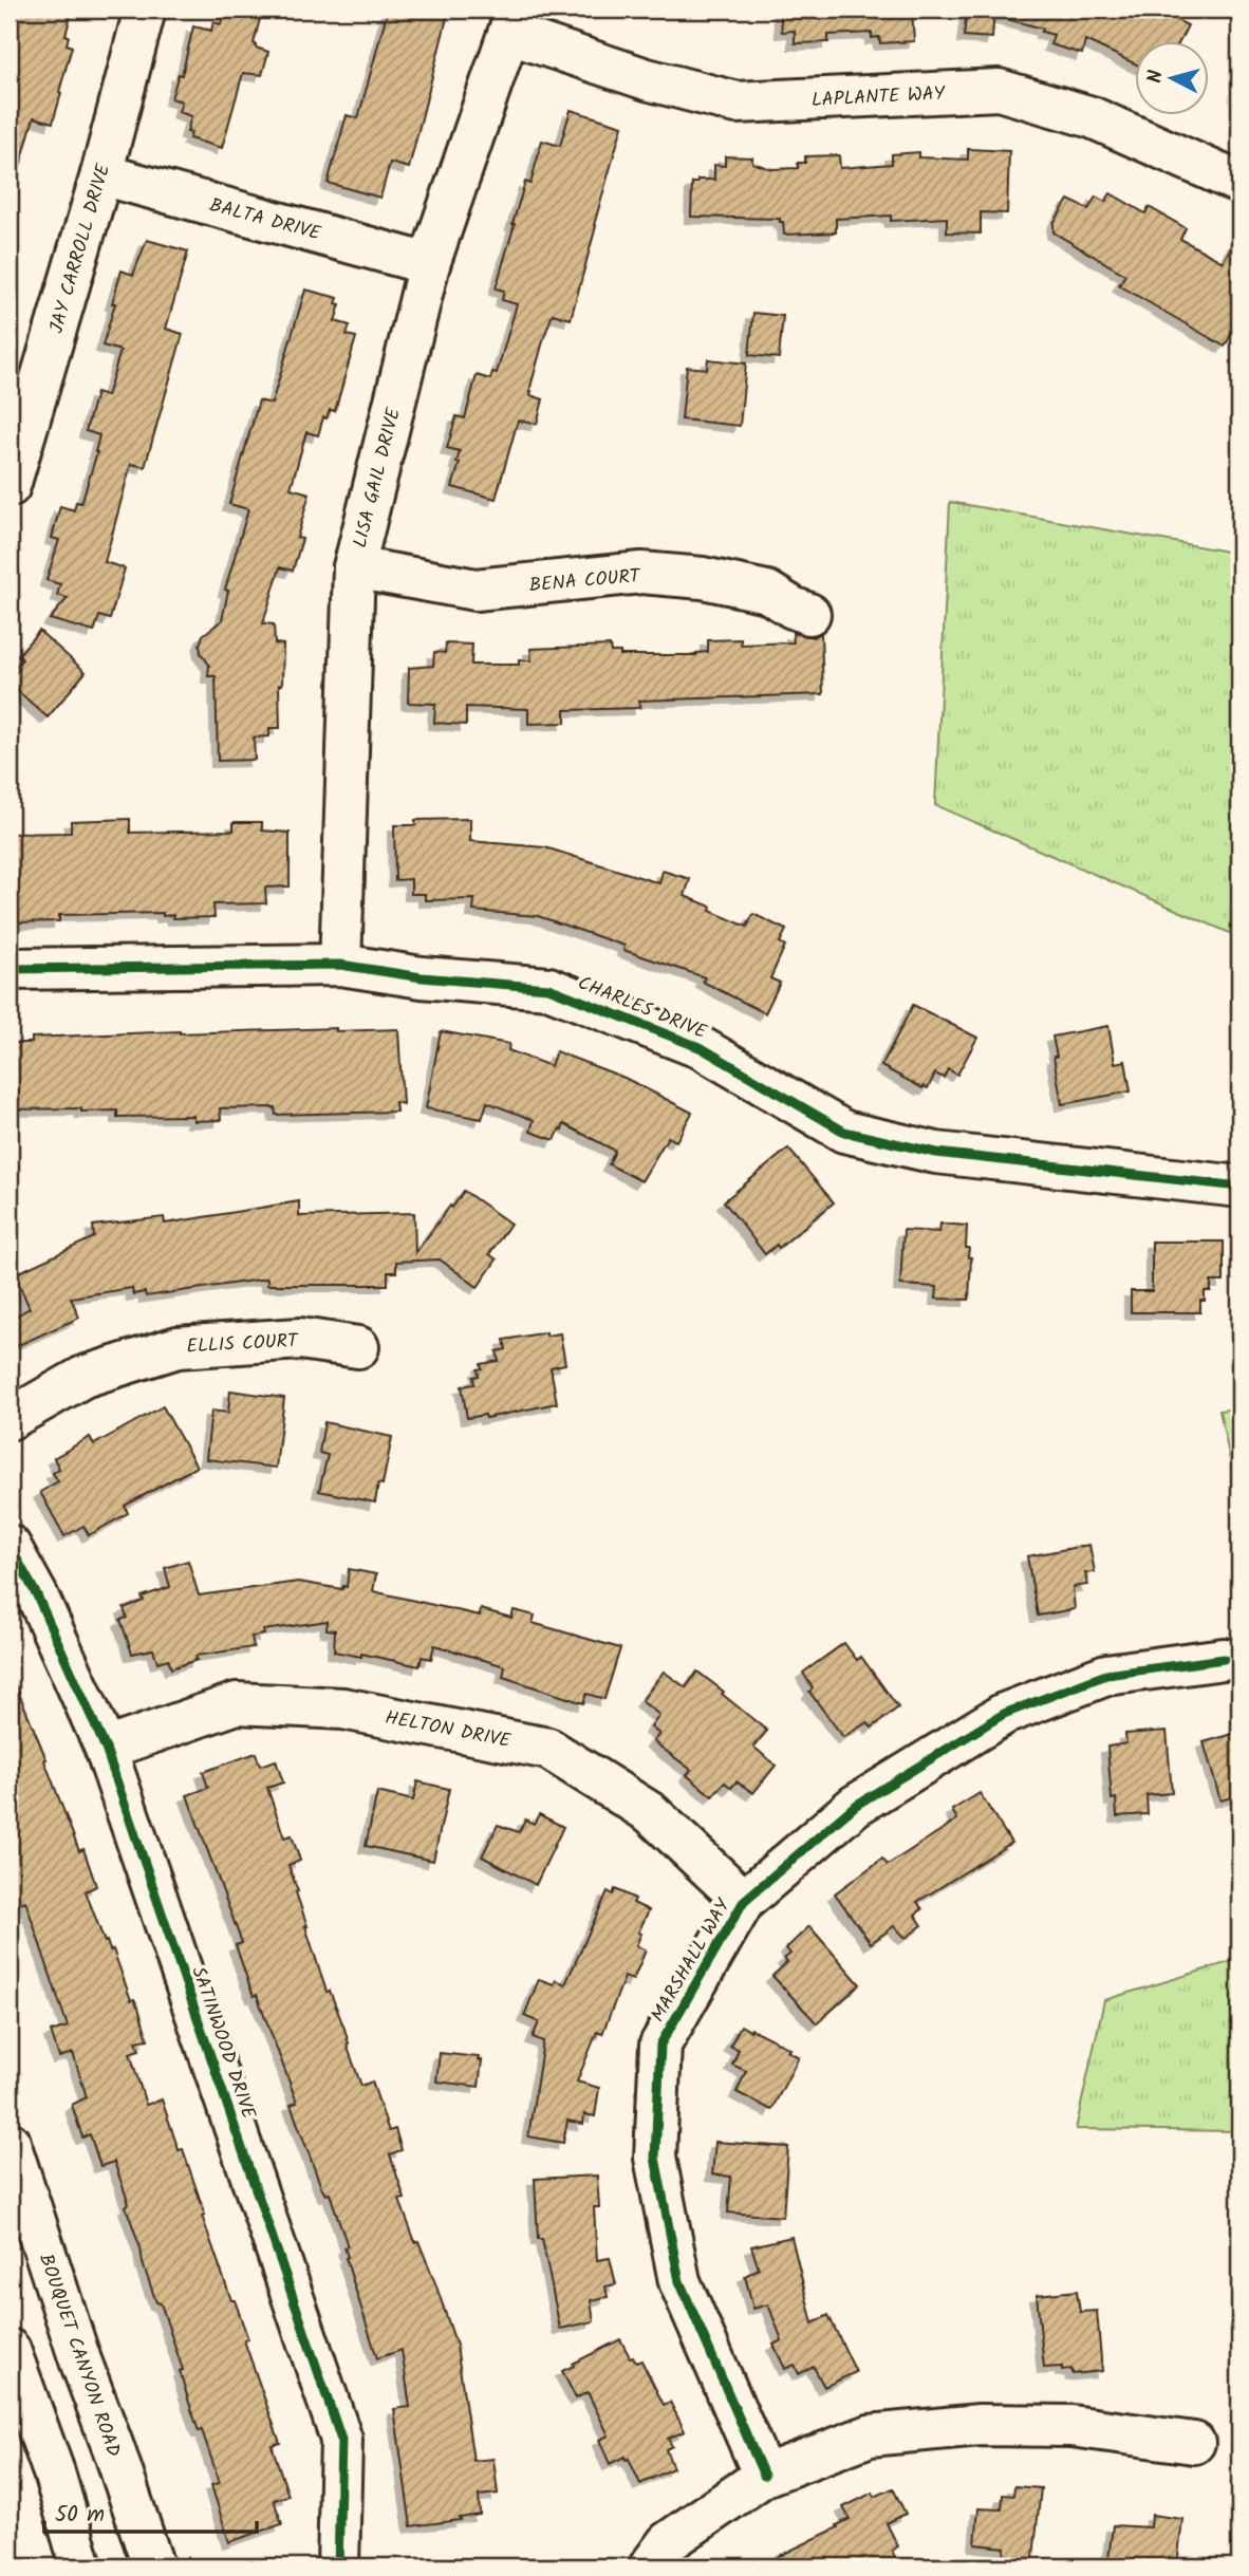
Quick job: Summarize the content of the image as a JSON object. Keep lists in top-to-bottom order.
{
  "streets": {
    "street": [
      "LAPLANTE WAY",
      "BALTA DRIVE",
      "JAY CARROLL DRIVE",
      "LISA GAIL DRIVE",
      "BENA COURT",
      "CHARLES DRIVE",
      "ELLIS COURT",
      "HELTON DRIVE",
      "MARSHALL WAY",
      "SATINWOOD DRIVE",
      "BOUQUET CANYON ROAD"
    ]
  },
  "crossings": [
    ["LAPLANTE WAY", "LISA GAIL DRIVE"],
    ["BALTA DRIVE", "JAY CARROLL DRIVE"],
    ["BALTA DRIVE", "LISA GAIL DRIVE"],
    ["LISA GAIL DRIVE", "BENA COURT"],
    ["LISA GAIL DRIVE", "CHARLES DRIVE"],
    ["HELTON DRIVE", "MARSHALL WAY"],
    ["HELTON DRIVE", "SATINWOOD DRIVE"]
  ],
  "scale_bar": "50 m",
  "north": "left"
}
